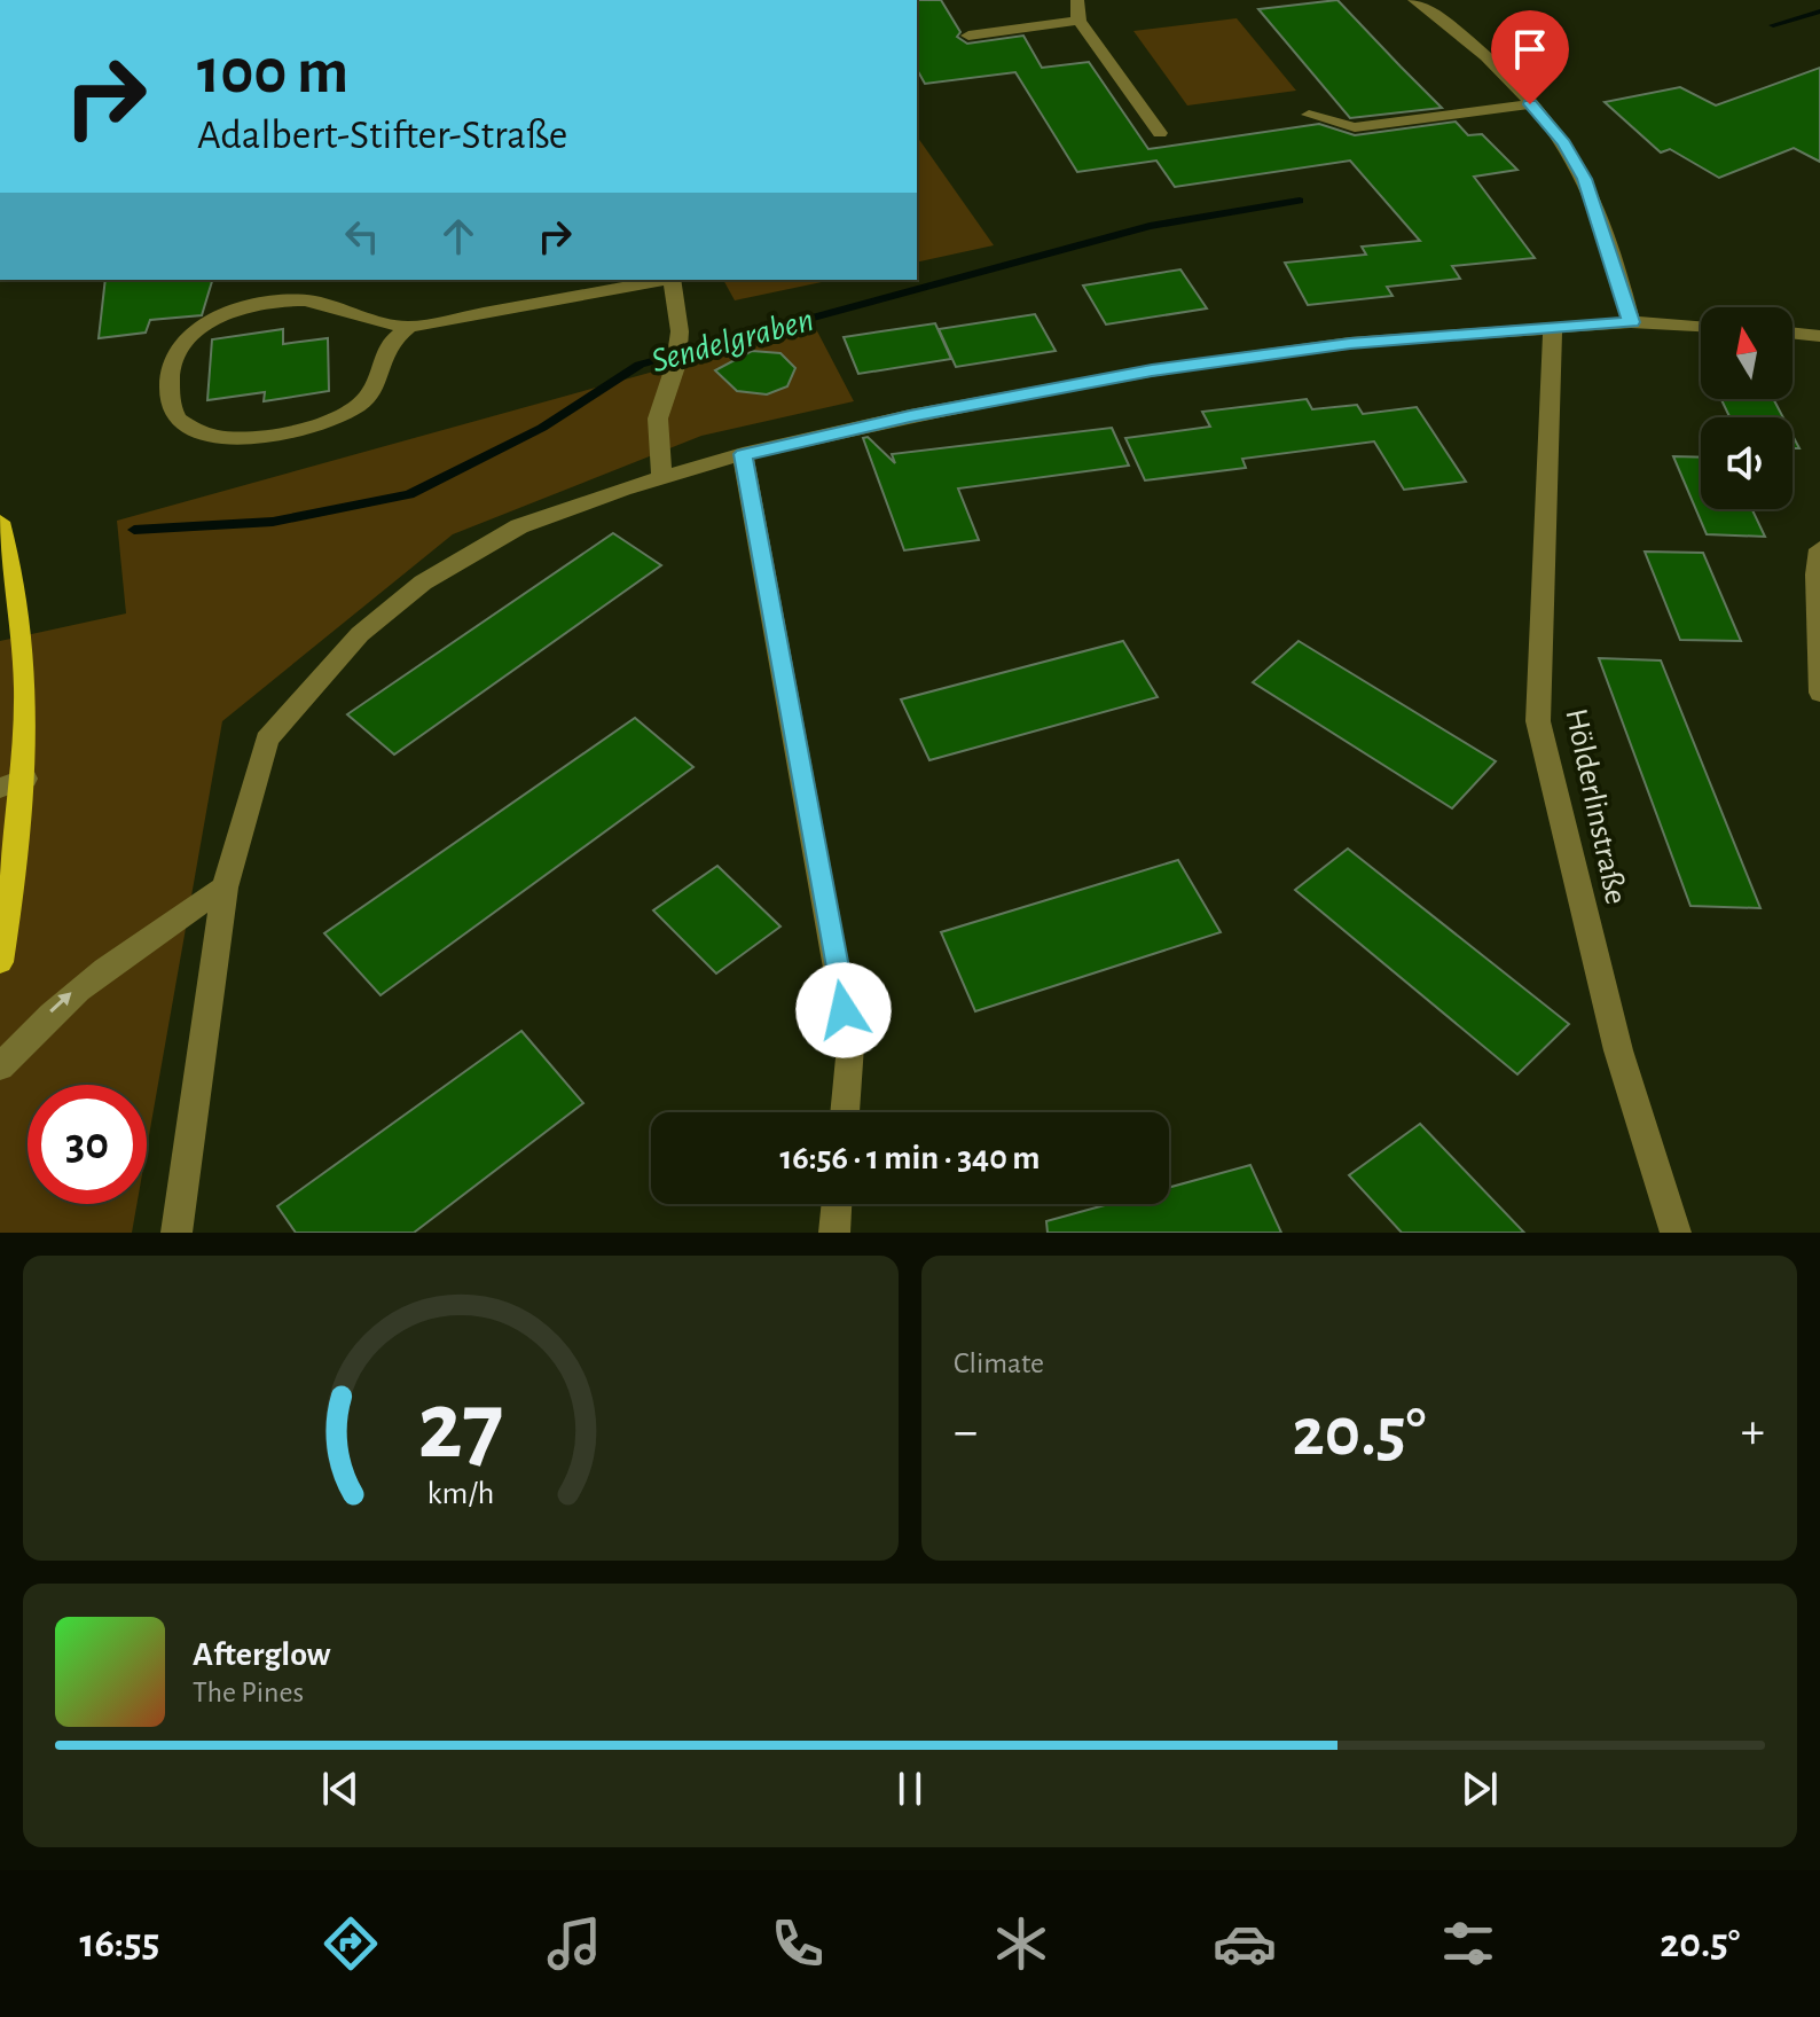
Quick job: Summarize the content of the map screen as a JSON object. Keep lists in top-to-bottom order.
{
  "streets": {
    "street": ["Hölderlinstraße"]
  },
  "water": ["Sendelgraben"],
  "north": "top",
  "page": {
    "turn": ["100 m", "Adalbert-Stifter-Straße"],
    "limit": "30",
    "trip": "16:56 · 1 min · 340 m",
    "tile": "Climate",
    "heat": ["−", "20.5°", "+"],
    "song": ["Afterglow", "The Pines"],
    "tabs": ["16:55", "20.5°"],
    "gauge": ["27", "km/h"]
  }
}
